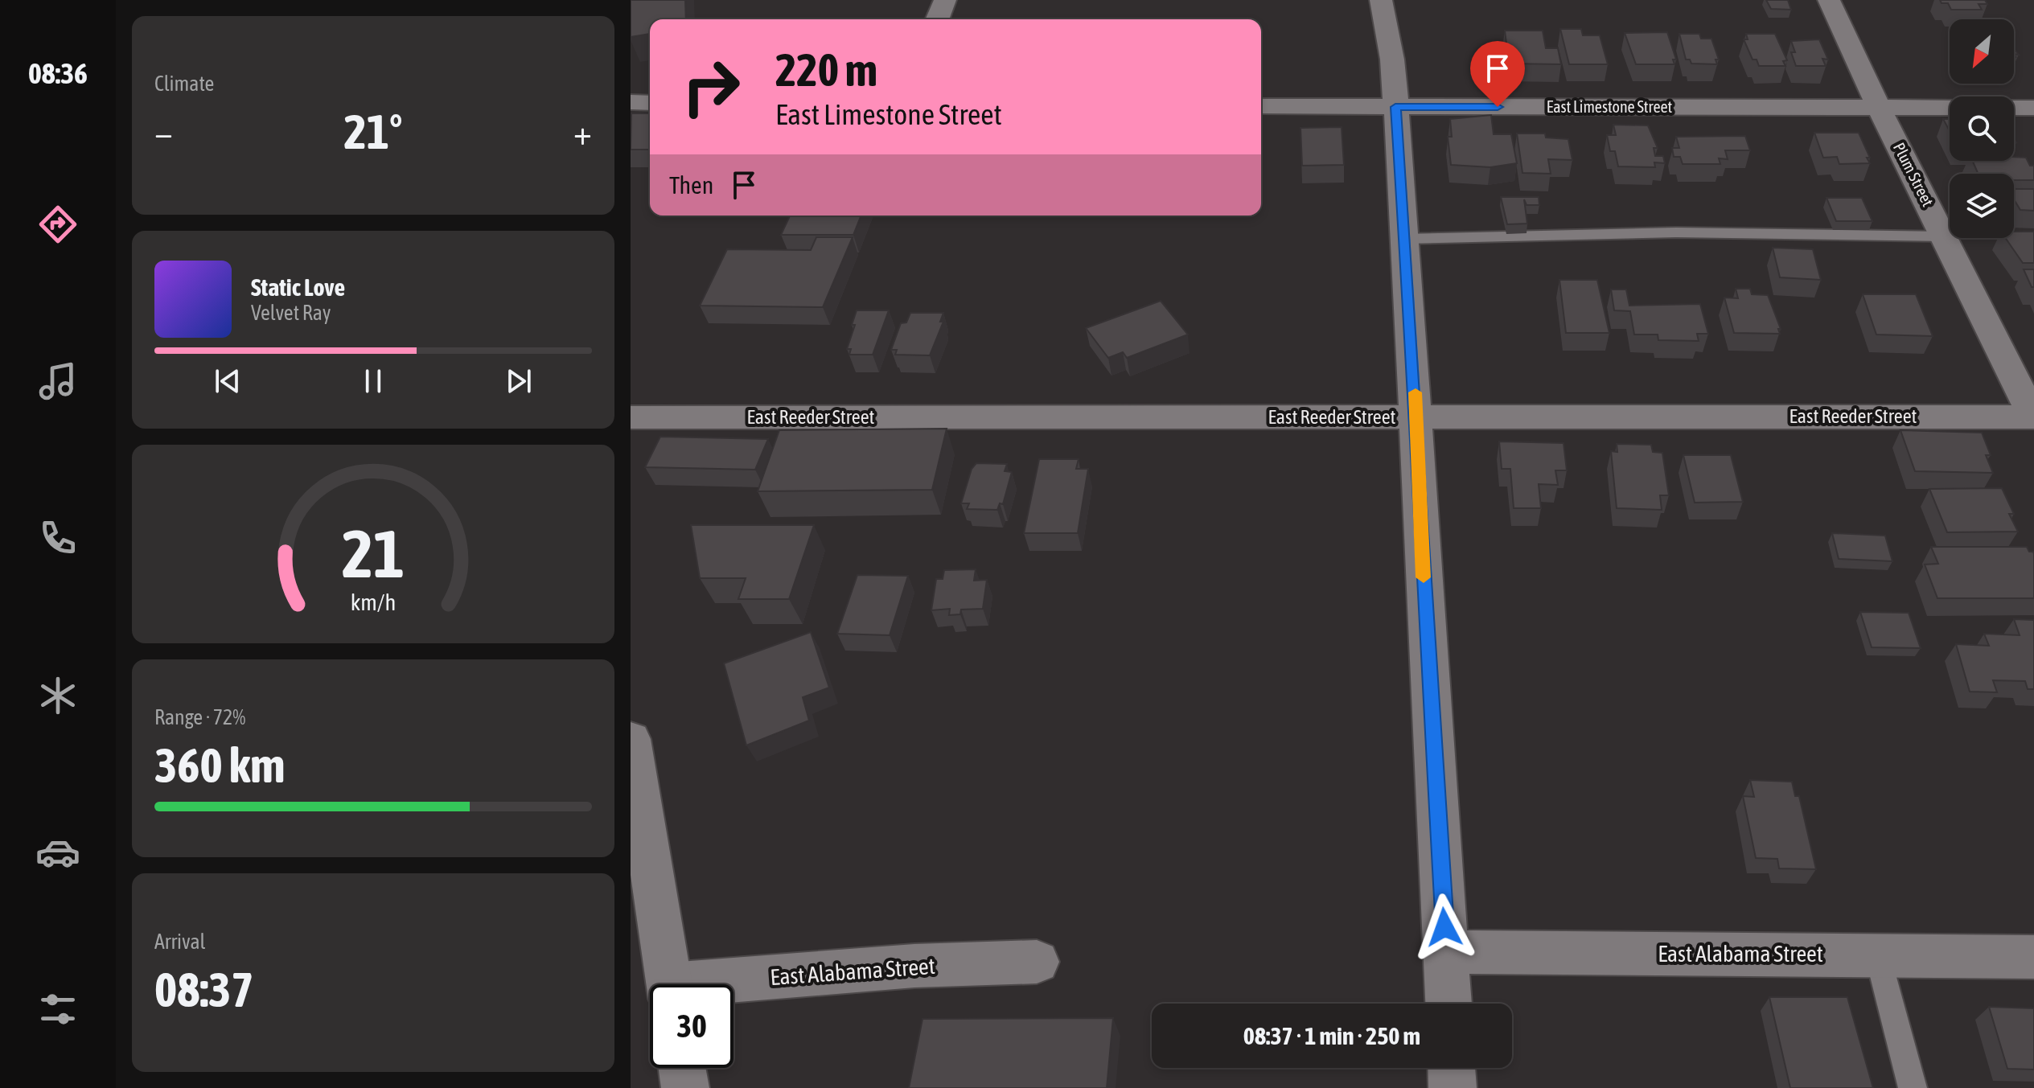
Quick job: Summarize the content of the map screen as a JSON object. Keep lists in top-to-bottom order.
{
  "streets": {
    "street": [
      "East Limestone Street",
      "Plum Street",
      "East Reeder Street",
      "East Alabama Street"
    ]
  },
  "crossings": [
    ["East Limestone Street", "Plum Street"],
    ["Plum Street", "East Reeder Street"]
  ],
  "north": "bottom left",
  "page": {
    "tabs": "08:36",
    "tile": [
      "Climate",
      ["Range · 72%", "360 km"],
      ["Arrival", "08:37"]
    ],
    "turn": ["220 m", "East Limestone Street"],
    "heat": ["−", "21°", "+"],
    "then": "Then",
    "song": ["Static Love", "Velvet Ray"],
    "limit": "30",
    "trip": "08:37 · 1 min · 250 m",
    "gauge": ["21", "km/h"]
  }
}
